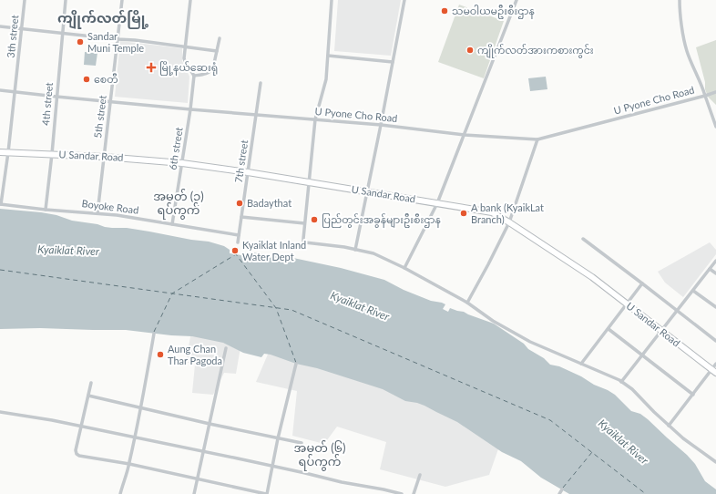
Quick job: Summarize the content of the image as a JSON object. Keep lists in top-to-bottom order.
{
  "streets": {
    "main road": ["U Sandar Road"],
    "street": [
      "3th street",
      "U Pyone Cho Road",
      "4th street",
      "5th street",
      "6th street",
      "7th street",
      "Boyoke Road"
    ]
  },
  "crossings": [
    ["3th street", "U Pyone Cho Road"],
    ["3th street", "U Sandar Road"],
    ["3th street", "Boyoke Road"],
    ["U Pyone Cho Road", "4th street"],
    ["U Pyone Cho Road", "5th street"],
    ["U Pyone Cho Road", "6th street"],
    ["U Pyone Cho Road", "7th street"],
    ["4th street", "U Sandar Road"],
    ["4th street", "Boyoke Road"],
    ["5th street", "U Sandar Road"],
    ["5th street", "Boyoke Road"],
    ["6th street", "U Sandar Road"],
    ["6th street", "Boyoke Road"],
    ["U Sandar Road", "7th street"],
    ["7th street", "Boyoke Road"]
  ],
  "districts": ["ကျိုက်လတ်မြို့", "အမှတ် (၃) ရပ်ကွက်", "အမှတ် (၆) ရပ်ကွက်"],
  "water": ["Kyaiklat River"],
  "places": {
    "other": [
      "သမဝါယမဦးစီးဌာန",
      "Sandar Muni Temple",
      "ကျိုက်လတ်အားကစားကွင်း",
      "စေတီ",
      "Badaythat",
      "A bank (KyaikLat Branch)",
      "ပြည်တွင်းအခွန်များဦးစီးဌာန",
      "Kyaiklat Inland Water Dept",
      "Aung Chan Thar Pagoda"
    ],
    "health": ["မြို့နယ်ဆေးရုံ"]
  }
}
